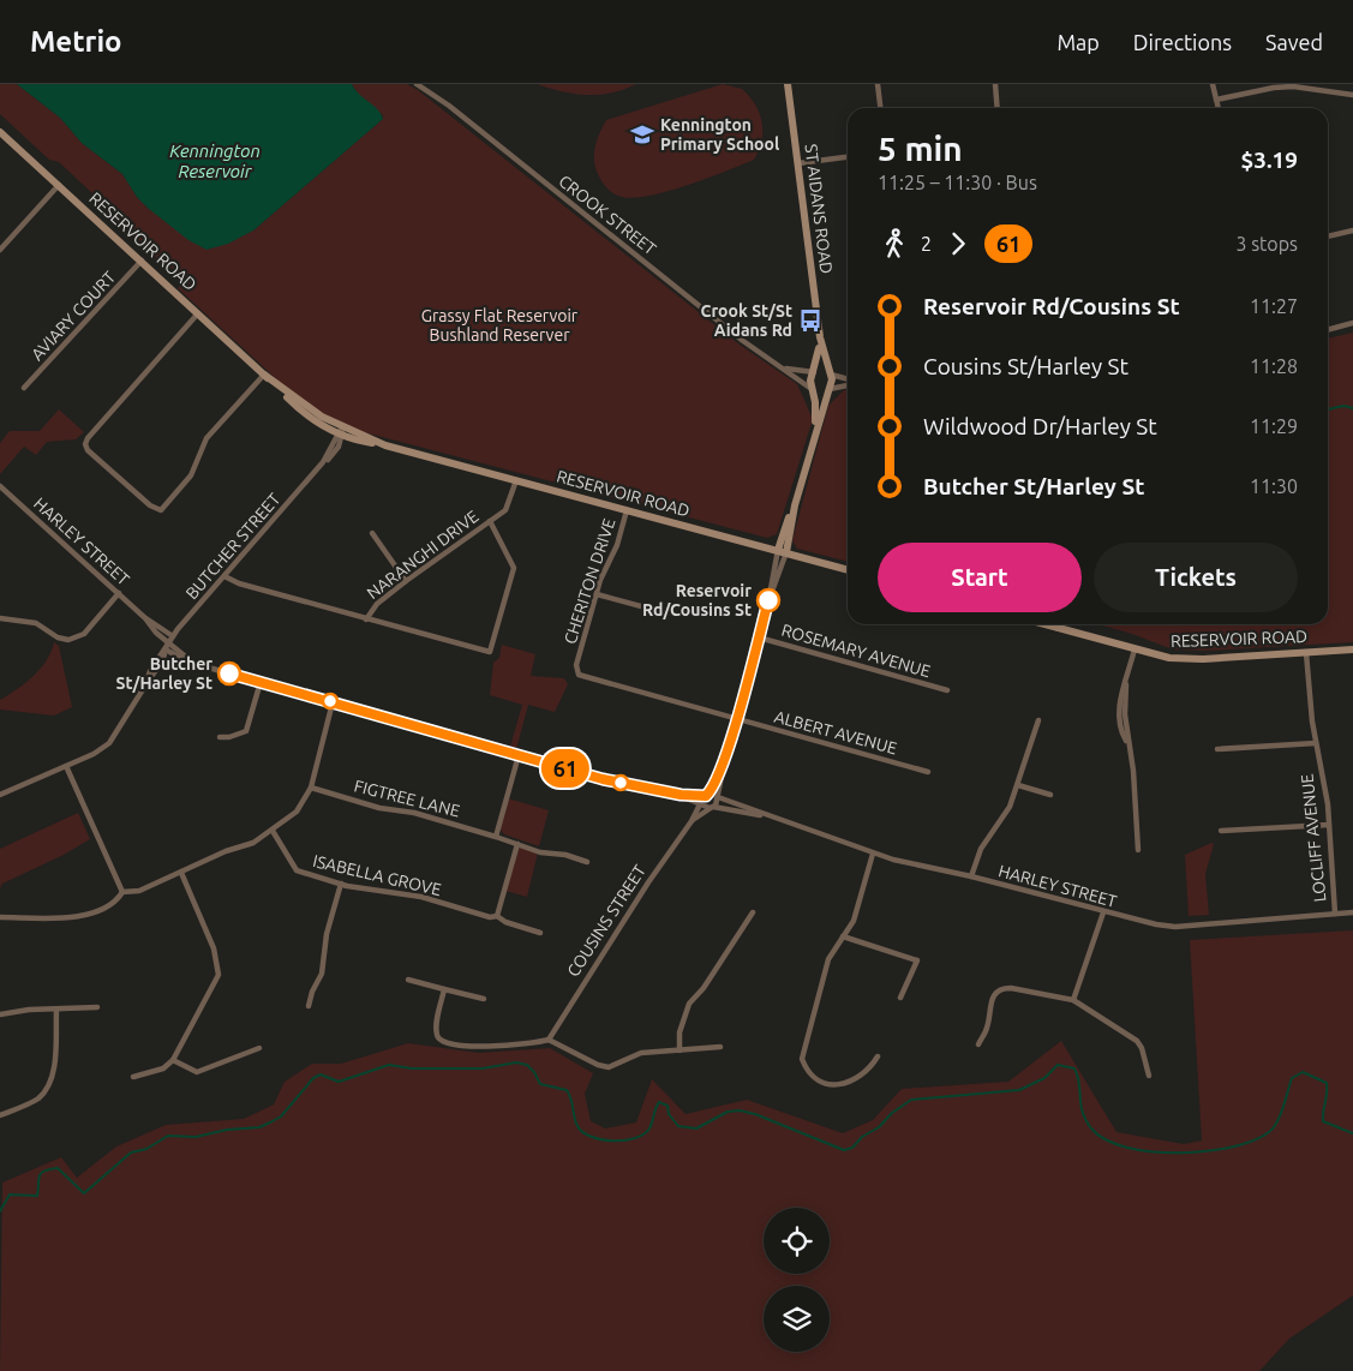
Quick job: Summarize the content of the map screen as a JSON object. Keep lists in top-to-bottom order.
{
  "streets": {
    "main road": ["ST AIDANS ROAD", "RESERVOIR ROAD"],
    "street": [
      "CROOK STREET",
      "AVIARY COURT",
      "HARLEY STREET",
      "BUTCHER STREET",
      "NARANGHI DRIVE",
      "CHERITON DRIVE",
      "ROSEMARY AVENUE",
      "ALBERT AVENUE",
      "FIGTREE LANE",
      "LOCLIFF AVENUE",
      "ISABELLA GROVE",
      "COUSINS STREET"
    ]
  },
  "crossings": [
    ["ST AIDANS ROAD", "CROOK STREET"],
    ["RESERVOIR ROAD", "AVIARY COURT"],
    ["RESERVOIR ROAD", "BUTCHER STREET"],
    ["RESERVOIR ROAD", "NARANGHI DRIVE"],
    ["RESERVOIR ROAD", "CHERITON DRIVE"],
    ["RESERVOIR ROAD", "LOCLIFF AVENUE"],
    ["HARLEY STREET", "BUTCHER STREET"],
    ["HARLEY STREET", "LOCLIFF AVENUE"],
    ["HARLEY STREET", "COUSINS STREET"],
    ["BUTCHER STREET", "NARANGHI DRIVE"],
    ["CHERITON DRIVE", "ALBERT AVENUE"]
  ],
  "water": ["Kennington Reservoir"],
  "parks": ["Grassy Flat Reservoir Bushland Reserver"],
  "places": {
    "school or university": ["Kennington Primary School"],
    "bus stop": ["Crook St/St Aidans Rd"],
    "other": ["Reservoir Rd/Cousins St", "Butcher St/Harley St"]
  },
  "lines": ["bus line 61"],
  "page": {
    "header": "Metrio",
    "nav": ["Map", "Directions", "Saved"],
    "on_map": "61",
    "heading": ["5 min", "11:25 – 11:30 · Bus", "$3.19"],
    "legs": ["2", "61", "3 stops"],
    "list": [
      {
        "name": "Reservoir Rd/Cousins St",
        "value": "11:27"
      },
      {
        "name": "Cousins St/Harley St",
        "value": "11:28"
      },
      {
        "name": "Wildwood Dr/Harley St",
        "value": "11:29"
      },
      {
        "name": "Butcher St/Harley St",
        "value": "11:30"
      }
    ],
    "buttons": ["Start", "Tickets"]
  }
}
